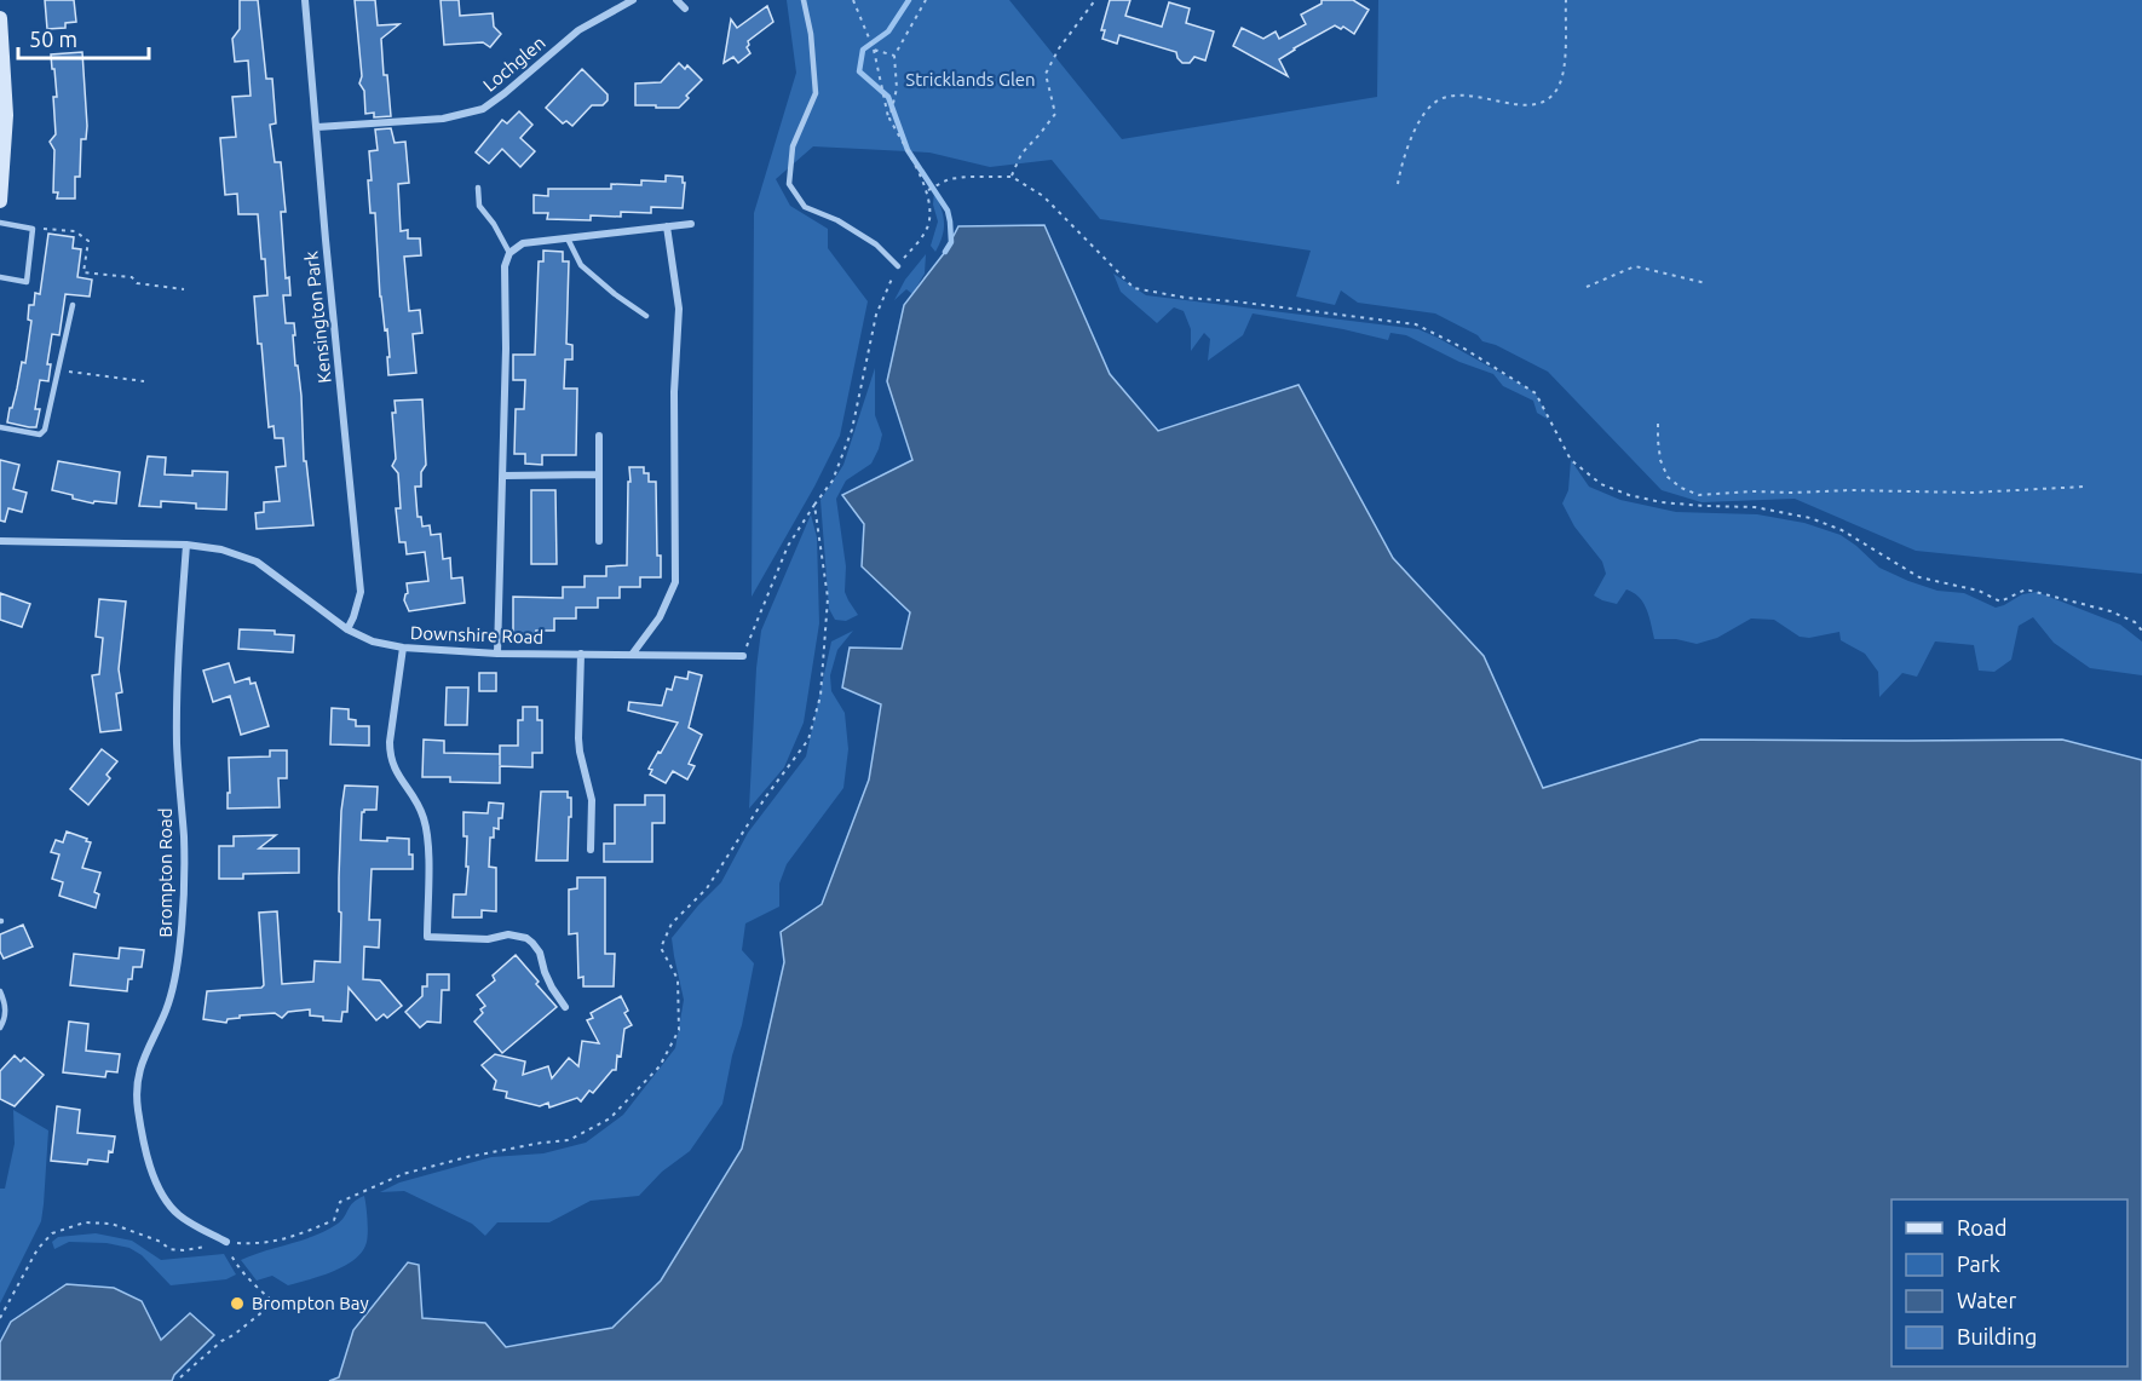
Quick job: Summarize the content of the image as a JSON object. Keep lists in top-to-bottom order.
{
  "streets": {
    "street": [
      "Lochglen",
      "Kensington Park",
      "Downshire Road",
      "Brompton Road"
    ]
  },
  "crossings": [
    ["Lochglen", "Kensington Park"],
    ["Kensington Park", "Downshire Road"],
    ["Downshire Road", "Brompton Road"]
  ],
  "parks": ["Stricklands Glen"],
  "places": ["Brompton Bay"],
  "legend": [
    "Road",
    "Park",
    "Water",
    "Building"
  ],
  "scale_bar": "50 m"
}
